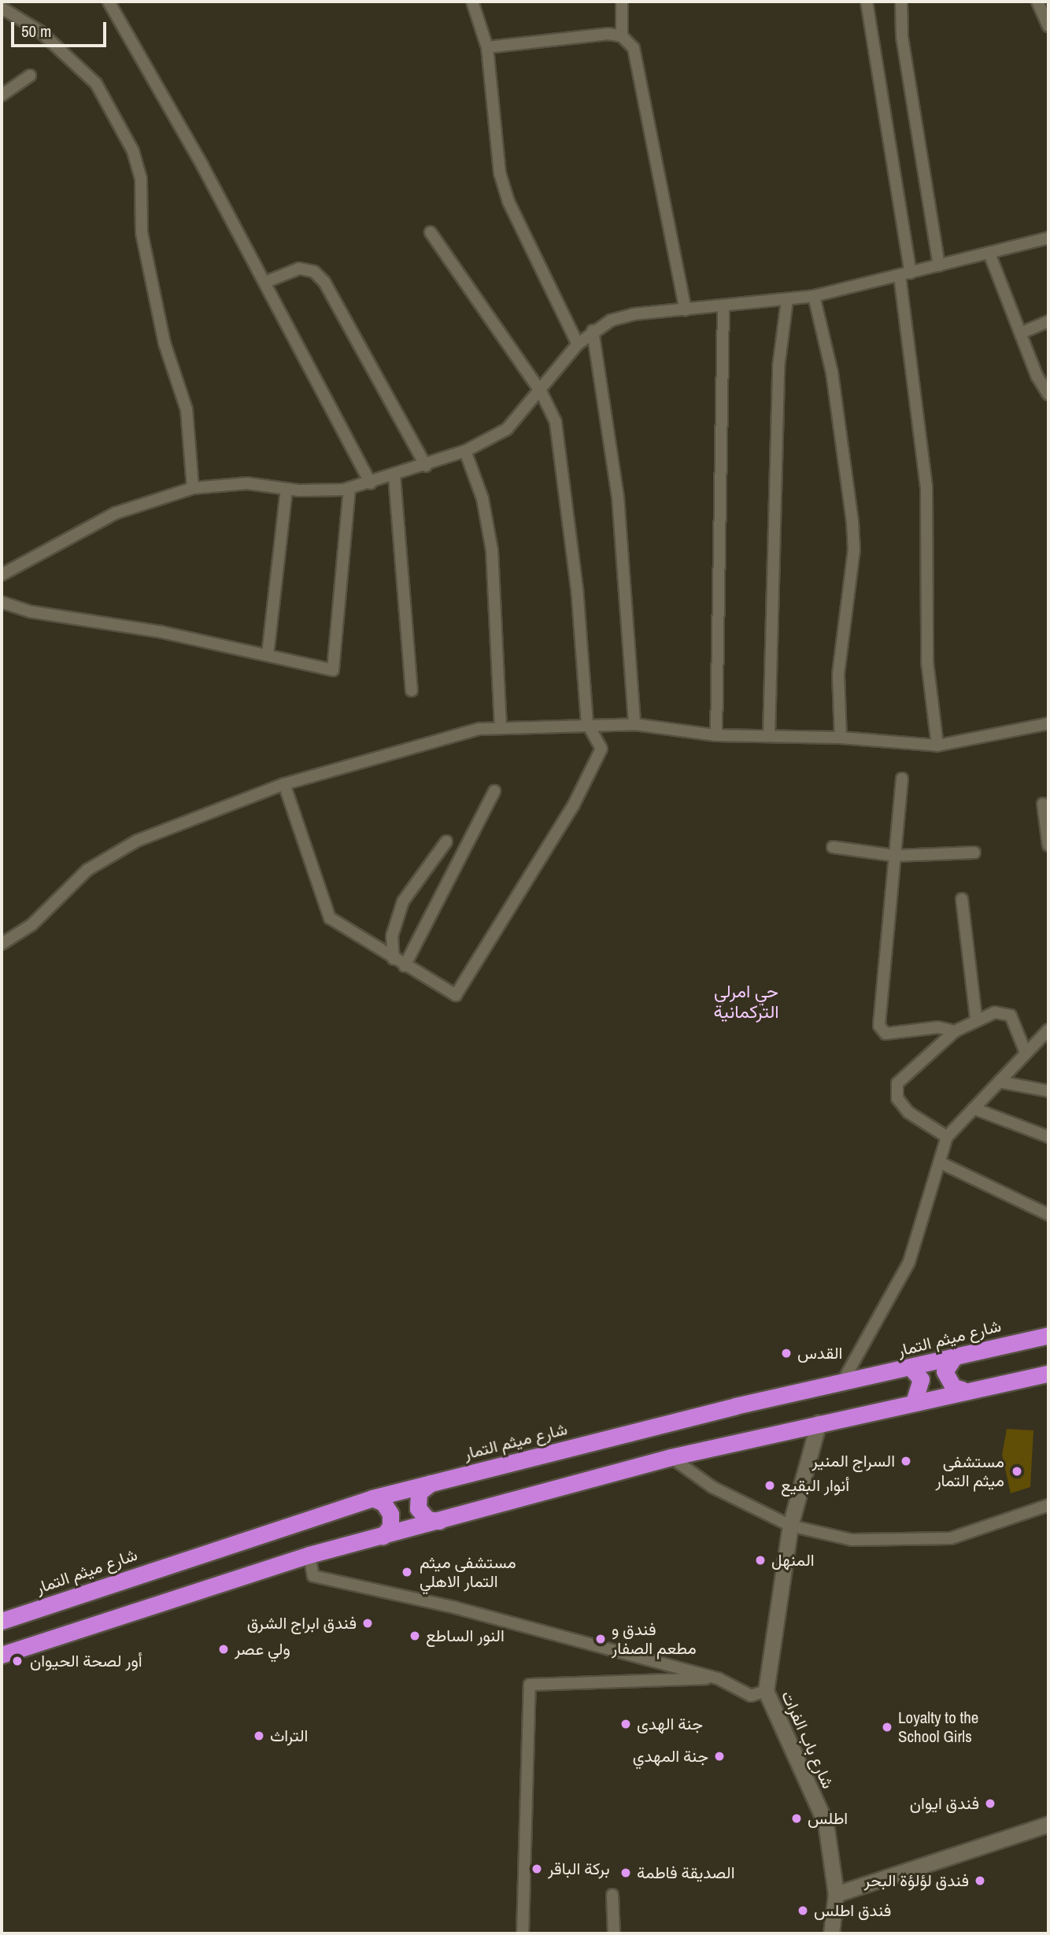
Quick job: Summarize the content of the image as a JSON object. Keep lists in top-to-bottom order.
{
  "streets": {
    "highway": ["شارع ميثم التمار"],
    "street": ["شارع باب الفرات"]
  },
  "districts": ["حي امرلي التركمانية"],
  "places": [
    "القدس",
    "السراج المنير",
    "مستشفى ميثم التمار",
    "أنوار البقيع",
    "المنهل",
    "مستشفى ميثم التمار الاهلي",
    "فندق ابراج الشرق",
    "النور الساطع",
    "فندق و مطعم الصفار",
    "ولي عصر",
    "أور لصحة الحيوان",
    "جنة الهدى",
    "Loyalty to the School Girls",
    "التراث",
    "جنة المهدي",
    "فندق ايوان",
    "اطلس",
    "بركة الباقر",
    "الصديقة فاطمة",
    "فندق لؤلؤة البحر",
    "فندق اطلس"
  ],
  "scale_bar": "50 m"
}
